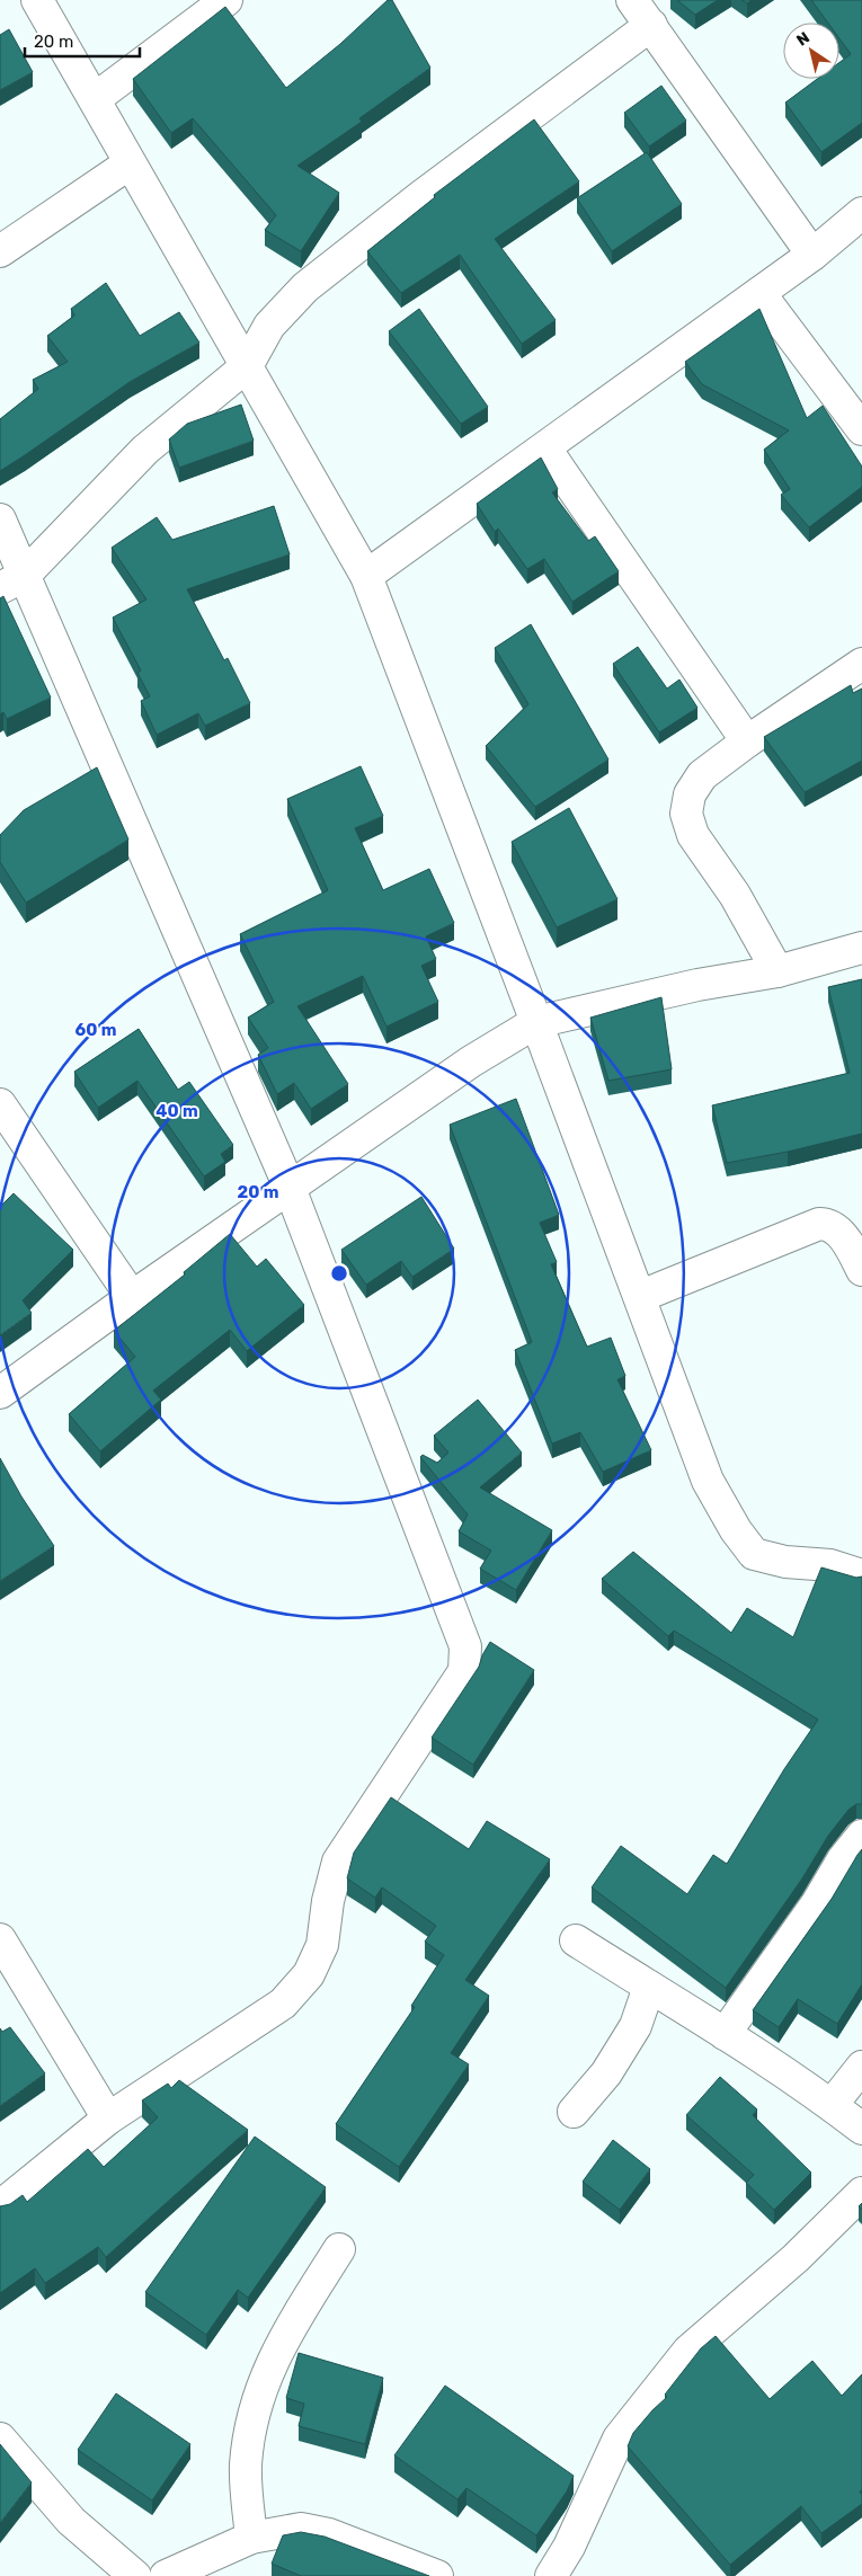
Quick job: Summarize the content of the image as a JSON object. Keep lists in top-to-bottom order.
{
  "scale_bar": "20 m",
  "north": "top left",
  "rings": ["60 m", "40 m", "20 m"]
}
